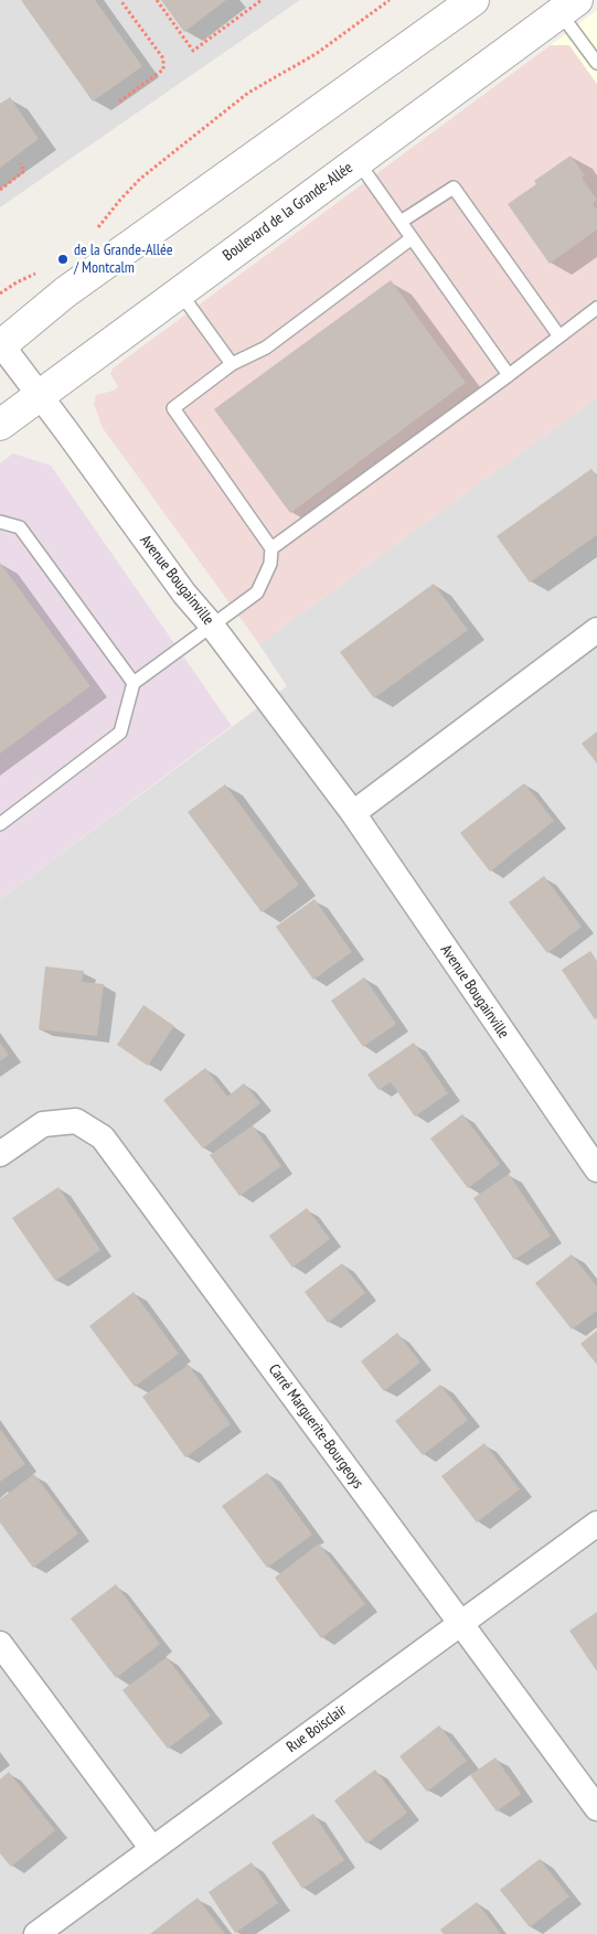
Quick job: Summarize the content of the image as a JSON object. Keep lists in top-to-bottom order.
{
  "streets": {
    "street": [
      "Boulevard de la Grande-Allée",
      "Avenue Bougainville",
      "Carré Marguerite-Bourgeoys",
      "Rue Boisclair"
    ]
  },
  "crossings": [
    ["Boulevard de la Grande-Allée", "Avenue Bougainville"],
    ["Carré Marguerite-Bourgeoys", "Rue Boisclair"]
  ],
  "places": ["de la Grande-Allée / Montcalm"]
}
